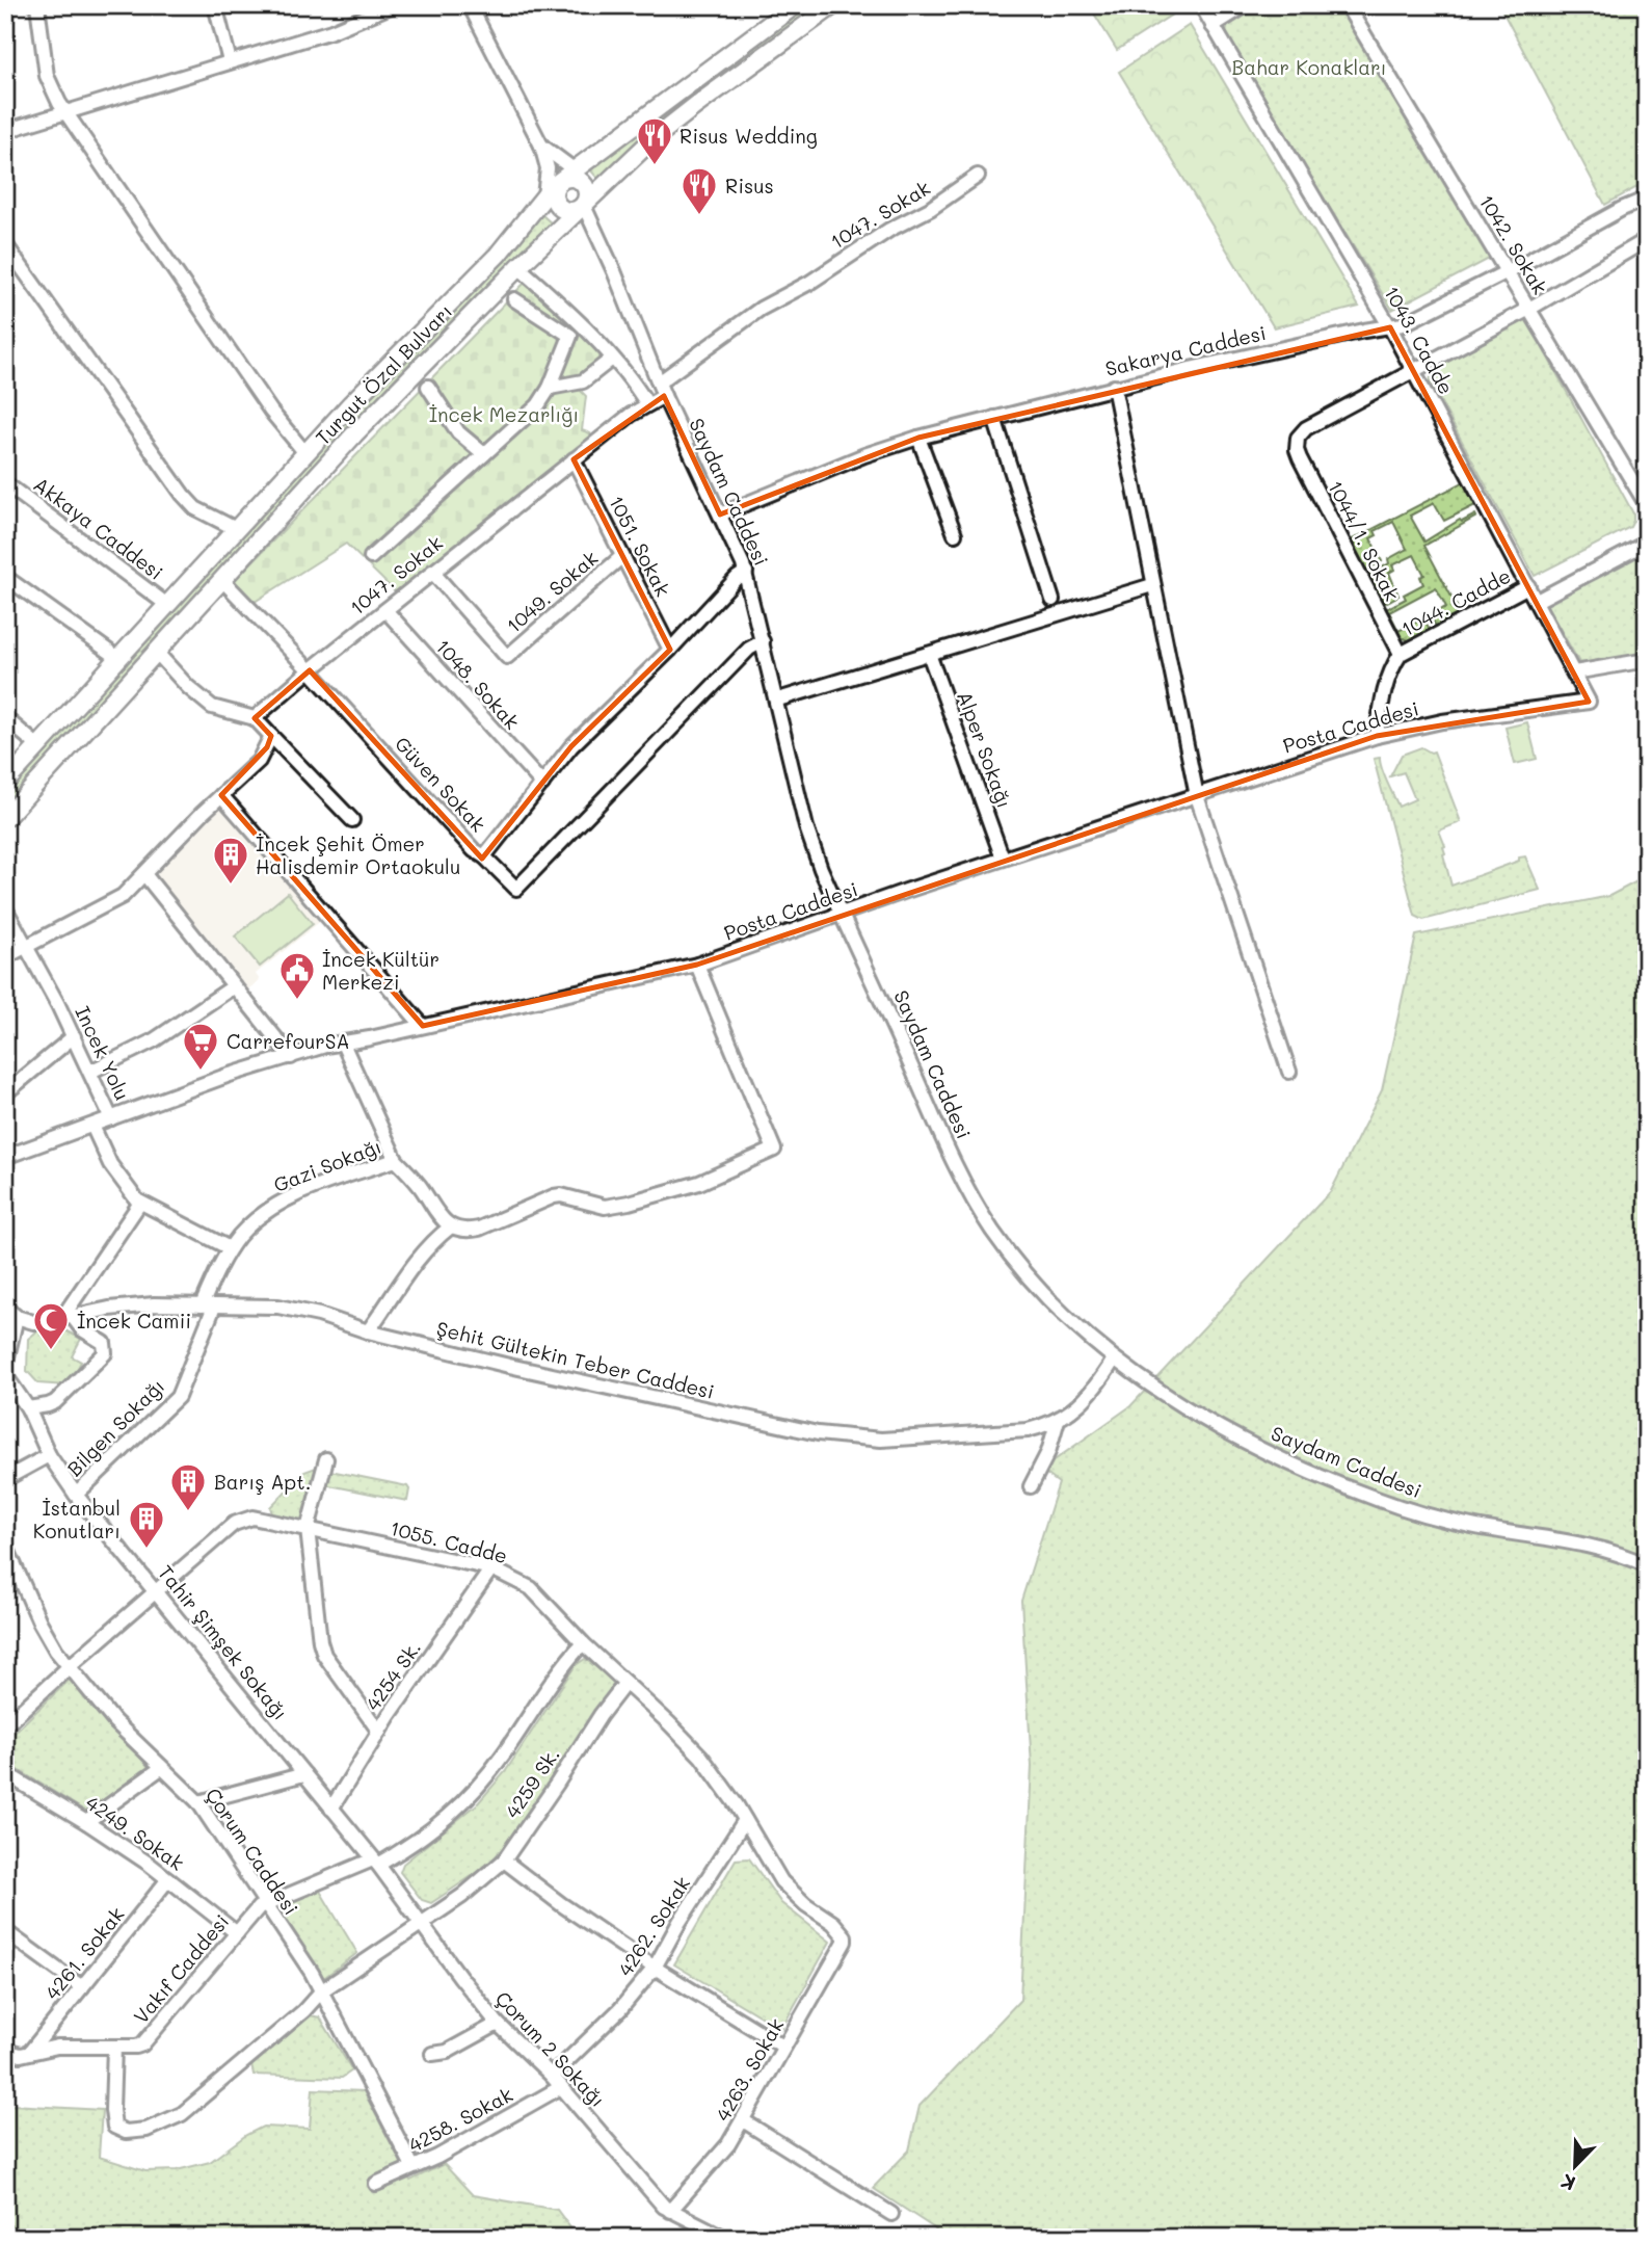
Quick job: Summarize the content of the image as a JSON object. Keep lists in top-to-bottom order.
{
  "streets": {
    "main road": ["Turgut Özal Bulvarı"],
    "street": [
      "1047. Sokak",
      "1042. Sokak",
      "1043. Cadde",
      "Sakarya Caddesi",
      "Saydam Caddesi",
      "Akkaya Caddesi",
      "1044/1. Sokak",
      "1051. Sokak",
      "1049. Sokak",
      "1044. Cadde",
      "1048. Sokak",
      "Posta Caddesi",
      "Alper Sokağı",
      "Güven Sokak",
      "Incek Yolu",
      "Gazi Sokağı",
      "Şehit Gültekin Teber Caddesi",
      "Bilgen Sokağı",
      "1055. Cadde",
      "Tahir Şimşek Sokağı",
      "4254 Sk.",
      "4259 Sk.",
      "4249. Sokak",
      "Çorum Caddesi",
      "4262. Sokak",
      "4261. Sokak",
      "Vakıf Caddesi",
      "Çorum 2 Sokağı",
      "4263. Sokak",
      "4258. Sokak"
    ]
  },
  "crossings": [
    ["1047. Sokak", "Saydam Caddesi"],
    ["1047. Sokak", "1051. Sokak"],
    ["1047. Sokak", "1049. Sokak"],
    ["1047. Sokak", "1048. Sokak"],
    ["1047. Sokak", "Güven Sokak"],
    ["1042. Sokak", "Sakarya Caddesi"],
    ["1043. Cadde", "Sakarya Caddesi"],
    ["1043. Cadde", "1044/1. Sokak"],
    ["1043. Cadde", "1044. Cadde"],
    ["1043. Cadde", "Posta Caddesi"],
    ["Sakarya Caddesi", "Saydam Caddesi"],
    ["Turgut Özal Bulvarı", "Saydam Caddesi"],
    ["Turgut Özal Bulvarı", "Akkaya Caddesi"],
    ["Turgut Özal Bulvarı", "Güven Sokak"],
    ["Saydam Caddesi", "Posta Caddesi"],
    ["Saydam Caddesi", "Güven Sokak"],
    ["Saydam Caddesi", "Şehit Gültekin Teber Caddesi"],
    ["1044/1. Sokak", "1044. Cadde"],
    ["1051. Sokak", "1049. Sokak"],
    ["1051. Sokak", "Güven Sokak"],
    ["1044. Cadde", "Posta Caddesi"],
    ["1048. Sokak", "Güven Sokak"],
    ["Posta Caddesi", "Alper Sokağı"],
    ["Posta Caddesi", "Incek Yolu"],
    ["Gazi Sokağı", "Şehit Gültekin Teber Caddesi"],
    ["Gazi Sokağı", "Bilgen Sokağı"],
    ["Şehit Gültekin Teber Caddesi", "Bilgen Sokağı"],
    ["Bilgen Sokağı", "Tahir Şimşek Sokağı"],
    ["1055. Cadde", "Tahir Şimşek Sokağı"],
    ["1055. Cadde", "4254 Sk."],
    ["1055. Cadde", "4259 Sk."],
    ["1055. Cadde", "Çorum Caddesi"],
    ["1055. Cadde", "4262. Sokak"],
    ["1055. Cadde", "Vakıf Caddesi"],
    ["1055. Cadde", "4263. Sokak"],
    ["Tahir Şimşek Sokağı", "4254 Sk."],
    ["Tahir Şimşek Sokağı", "Vakıf Caddesi"],
    ["Tahir Şimşek Sokağı", "Çorum 2 Sokağı"],
    ["4259 Sk.", "Çorum Caddesi"],
    ["4259 Sk.", "Vakıf Caddesi"],
    ["4259 Sk.", "Çorum 2 Sokağı"],
    ["4249. Sokak", "4261. Sokak"],
    ["4249. Sokak", "Vakıf Caddesi"],
    ["Çorum Caddesi", "Vakıf Caddesi"],
    ["Çorum Caddesi", "4258. Sokak"],
    ["4262. Sokak", "Çorum 2 Sokağı"],
    ["4261. Sokak", "Vakıf Caddesi"],
    ["Vakıf Caddesi", "Çorum 2 Sokağı"],
    ["Çorum 2 Sokağı", "4263. Sokak"],
    ["Çorum 2 Sokağı", "4258. Sokak"]
  ],
  "parks": ["Bahar Konakları", "İncek Mezarlığı"],
  "places": {
    "restaurant": ["Risus Wedding", "Risus"],
    "building": ["İncek Şehit Ömer Halisdemir Ortaokulu", "Barış Apt.", "İstanbul Konutları"],
    "public building": ["İncek Kültür Merkezi"],
    "supermarket": ["CarrefourSA"],
    "mosque": ["İncek Camii"]
  },
  "north": "bottom left"
}
